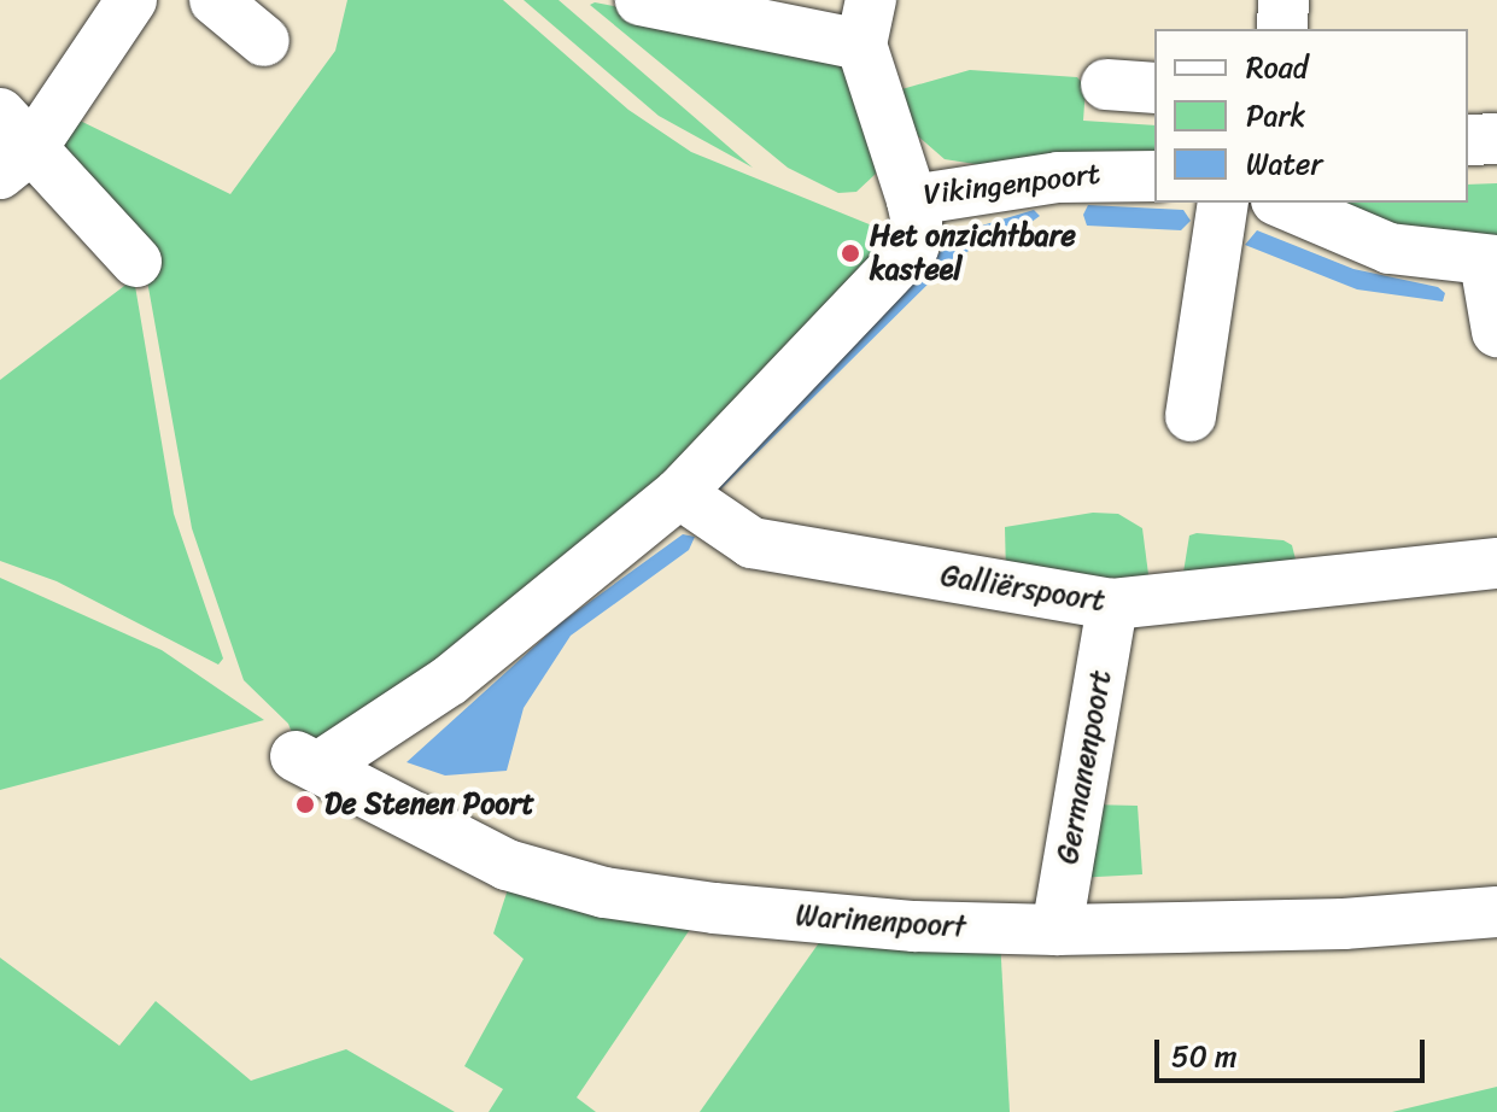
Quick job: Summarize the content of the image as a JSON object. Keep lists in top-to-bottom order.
{
  "streets": {
    "street": [
      "Vikingenpoort",
      "Galliërspoort",
      "Germanenpoort",
      "Warinenpoort"
    ]
  },
  "crossings": [
    ["Galliërspoort", "Germanenpoort"],
    ["Galliërspoort", "Warinenpoort"],
    ["Germanenpoort", "Warinenpoort"]
  ],
  "places": ["Het onzichtbare kasteel", "De Stenen Poort"],
  "legend": ["Road", "Park", "Water"],
  "scale_bar": "50 m"
}
